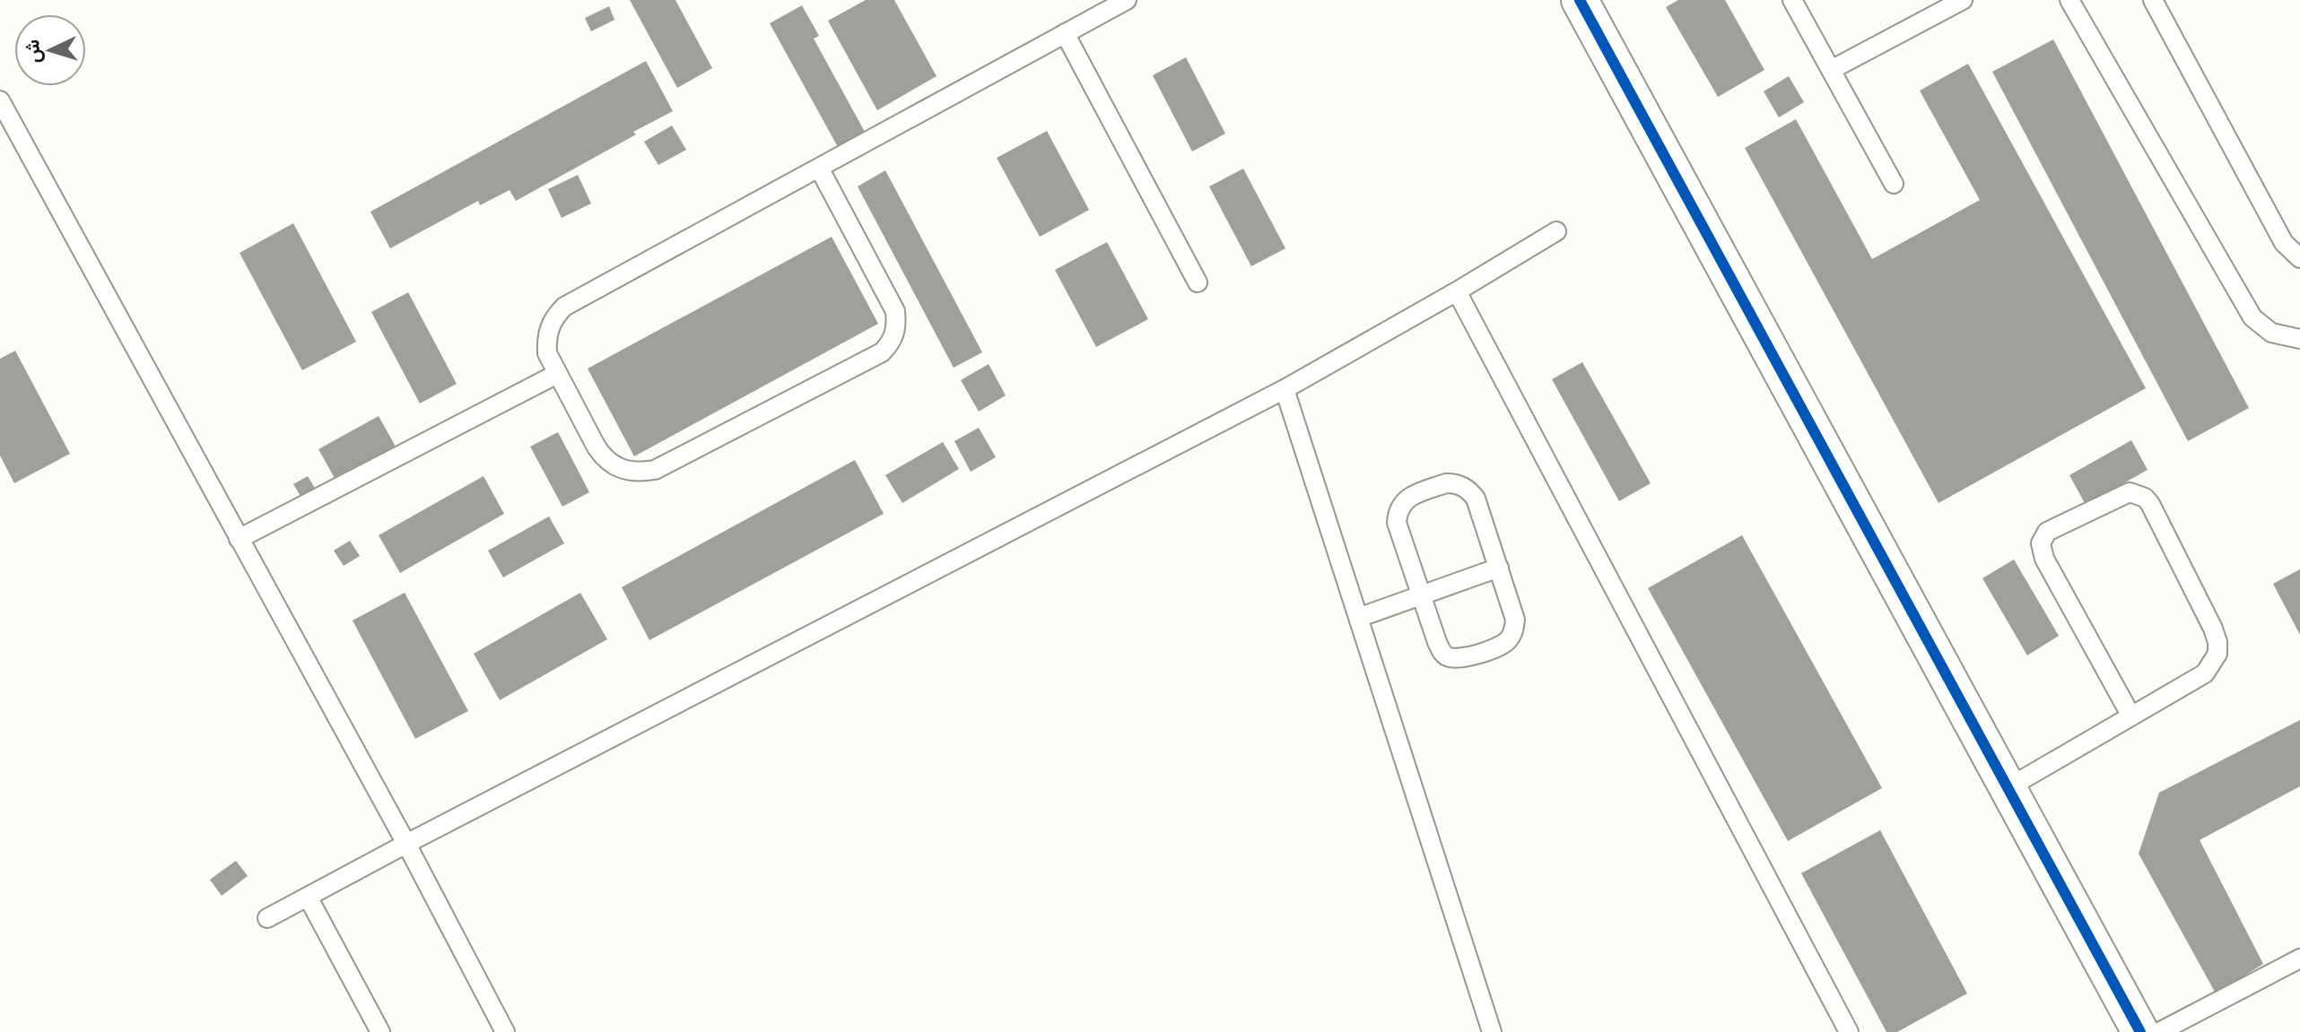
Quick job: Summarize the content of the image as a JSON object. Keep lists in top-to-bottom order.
{
  "north": "left"
}
